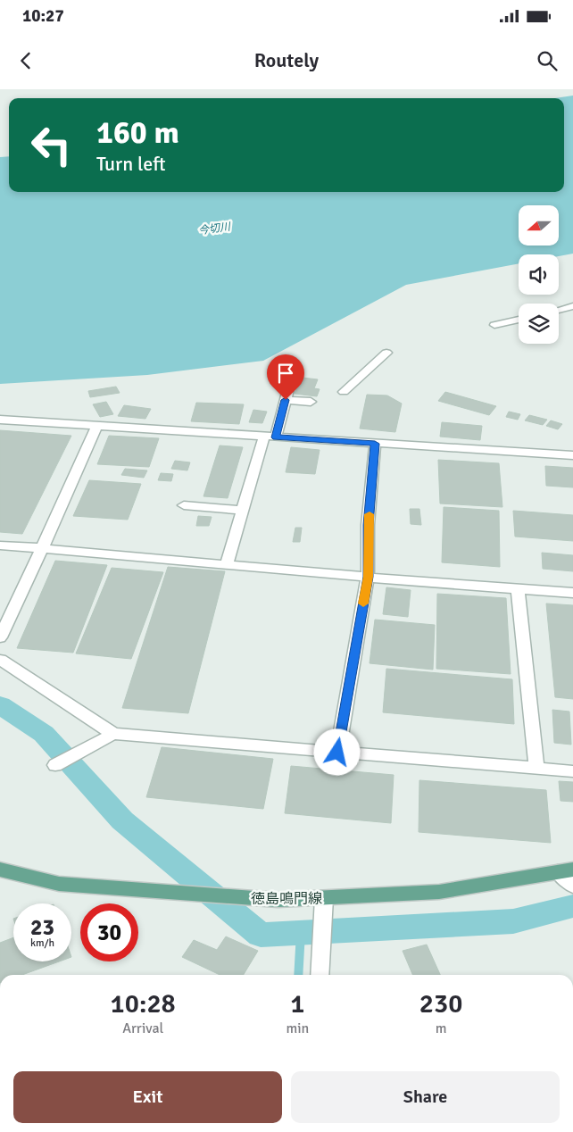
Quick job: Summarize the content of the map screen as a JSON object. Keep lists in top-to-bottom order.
{
  "streets": {
    "main road": ["徳島鳴門線"]
  },
  "water": ["今切川"],
  "north": "left",
  "page": {
    "status": "10:27",
    "header": "Routely",
    "turn": ["160 m", "Turn left"],
    "speed": "23 km/h",
    "limit": "30",
    "eta": [
      "10:28",
      "Arrival",
      "1",
      "min",
      "230",
      "m"
    ],
    "buttons": ["Exit", "Share"]
  }
}
